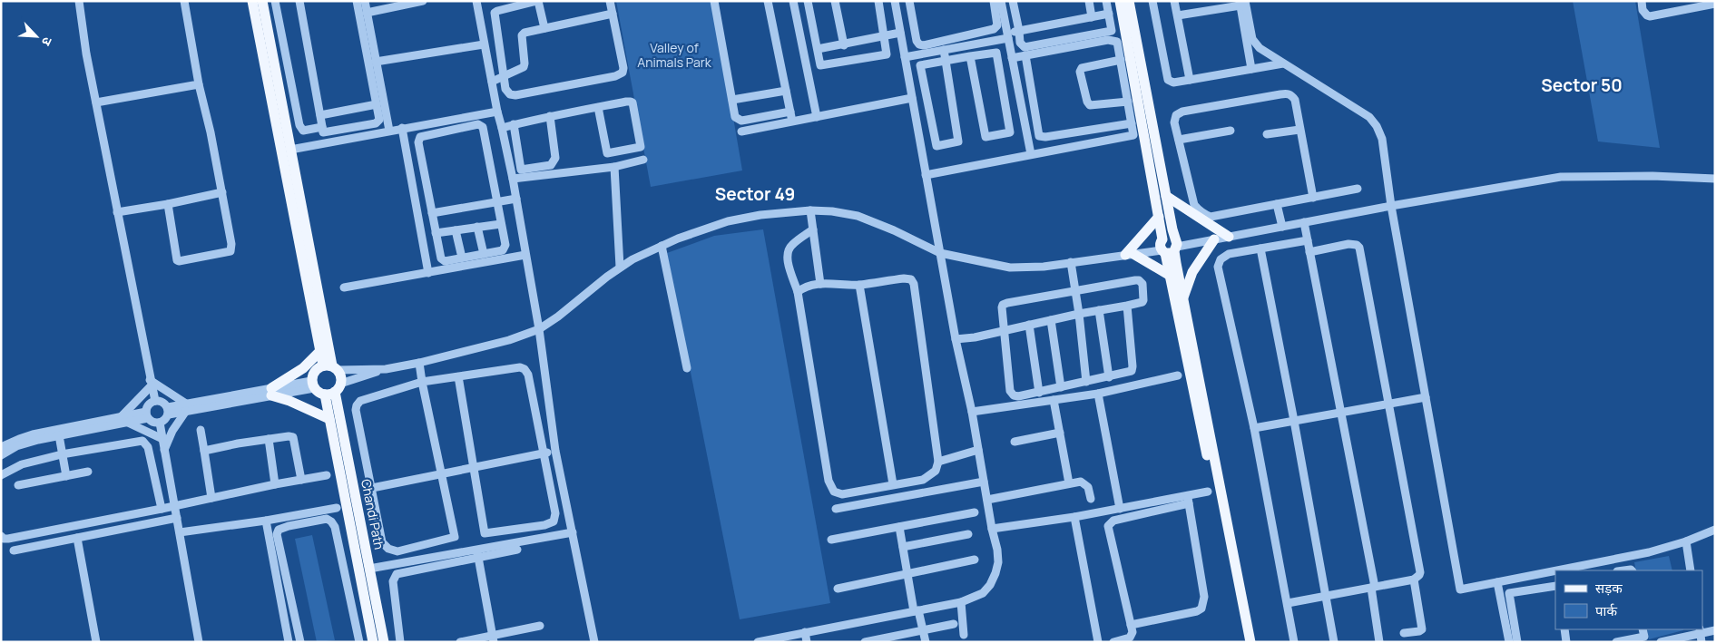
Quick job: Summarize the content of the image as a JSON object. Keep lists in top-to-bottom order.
{
  "streets": {
    "main road": ["Chandi Path"]
  },
  "districts": ["Sector 50", "Sector 49"],
  "parks": ["Valley of Animals Park"],
  "legend": ["सड़क", "पार्क"],
  "north": "bottom right"
}
